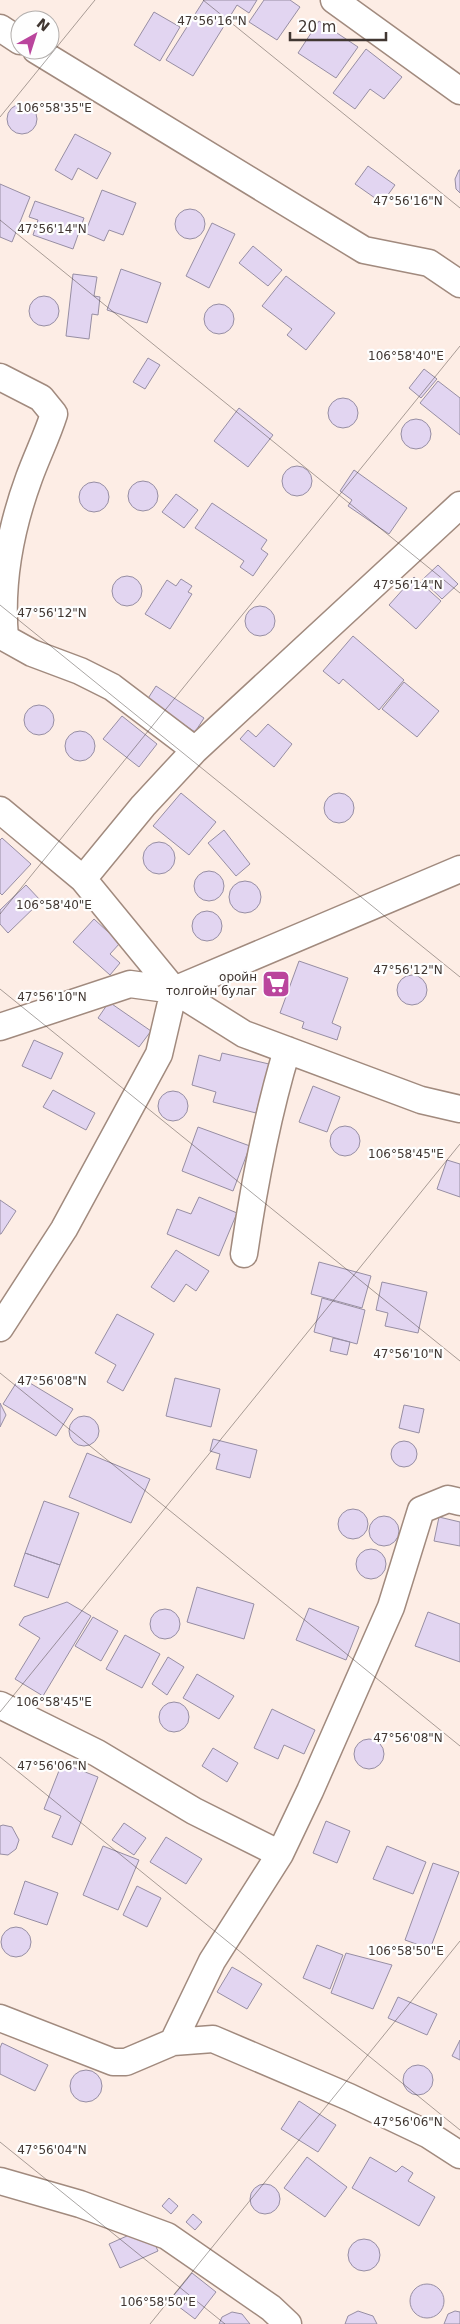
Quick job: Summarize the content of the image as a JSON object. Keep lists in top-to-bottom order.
{
  "places": {
    "supermarket": ["оройн толгойн булаг"]
  },
  "scale_bar": "20 m",
  "north": "top right",
  "coordinates": [
    "47°56'16\"N",
    "106°58'35\"E",
    "47°56'14\"N",
    "106°58'40\"E",
    "47°56'12\"N",
    "47°56'10\"N",
    "106°58'45\"E",
    "47°56'08\"N",
    "47°56'06\"N",
    "106°58'50\"E",
    "47°56'04\"N"
  ]
}
